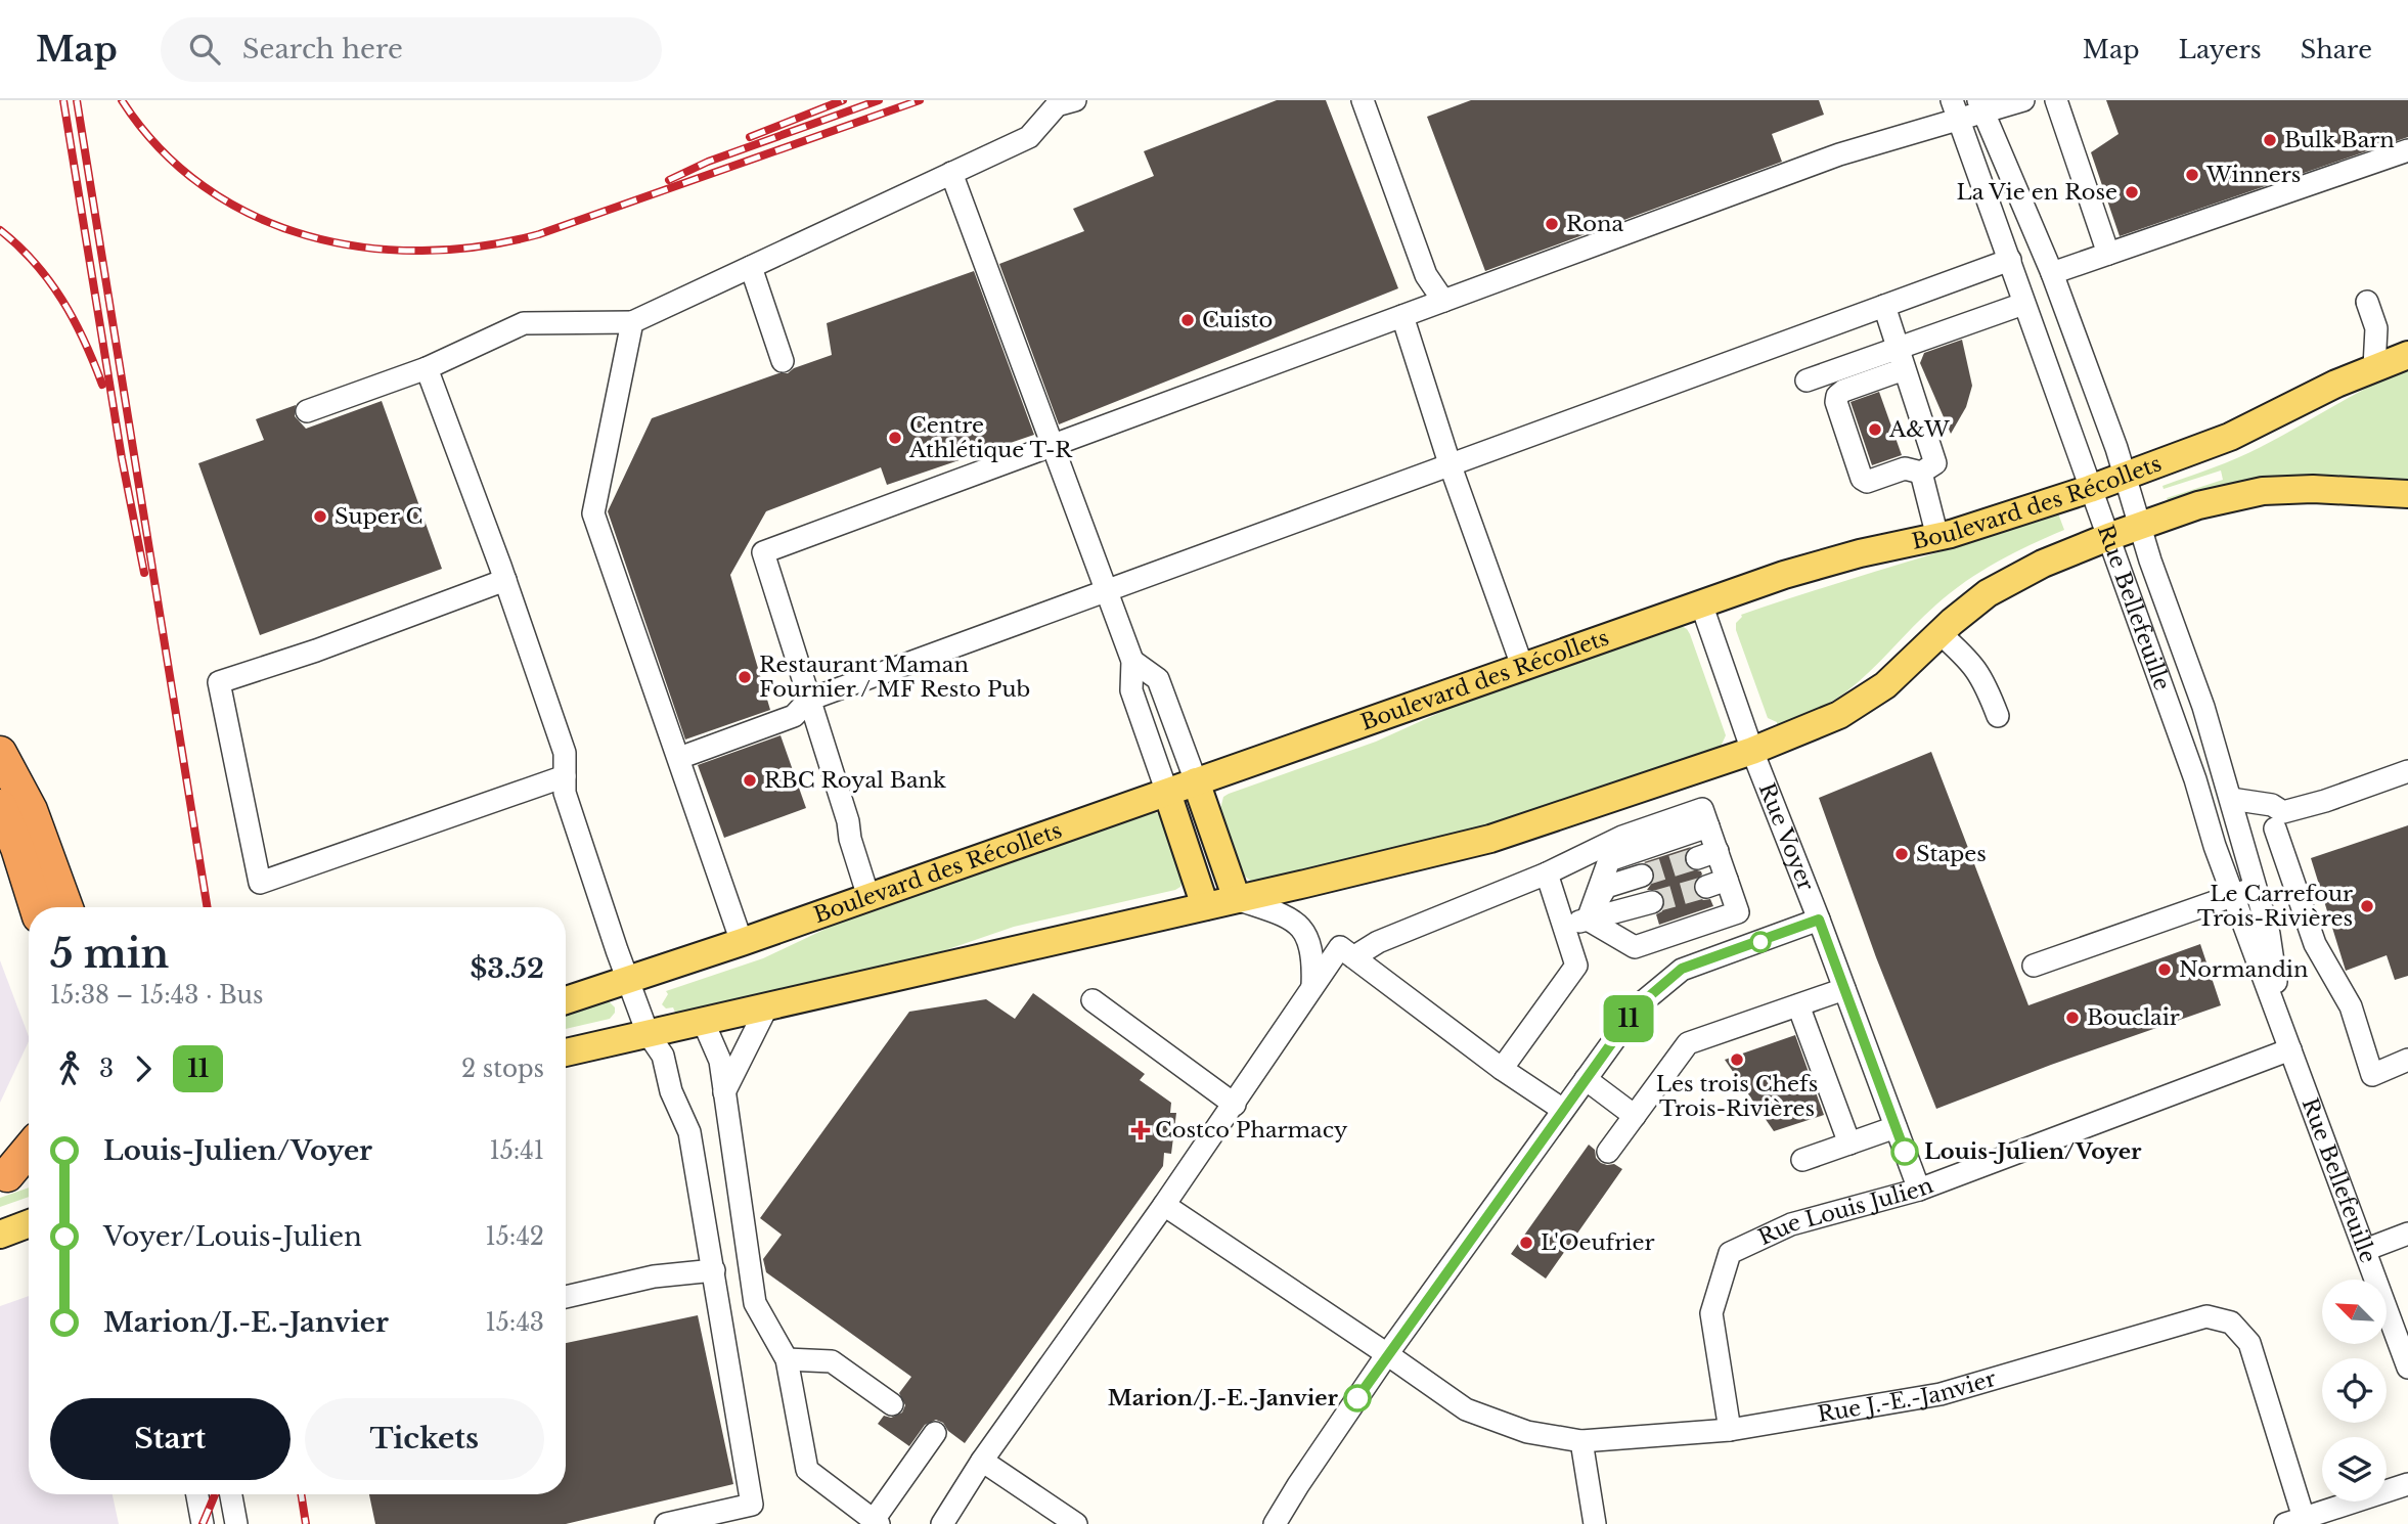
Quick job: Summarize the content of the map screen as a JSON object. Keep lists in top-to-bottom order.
{
  "streets": {
    "main road": ["Boulevard des Récollets"],
    "street": [
      "Rue Bellefeuille",
      "Rue Voyer",
      "Rue Louis Julien",
      "Rue J.-E.-Janvier"
    ]
  },
  "crossings": [
    ["Boulevard des Récollets", "Rue Bellefeuille"],
    ["Boulevard des Récollets", "Rue Voyer"],
    ["Rue Bellefeuille", "Rue Louis Julien"],
    ["Rue Voyer", "Rue Louis Julien"],
    ["Rue Louis Julien", "Rue J.-E.-Janvier"]
  ],
  "places": {
    "other": [
      "Bulk Barn",
      "Winners",
      "La Vie en Rose",
      "Rona",
      "Cuisto",
      "A&W",
      "Centre Athlétique T-R",
      "Super C",
      "Restaurant Maman Fournier / MF Resto Pub",
      "RBC Royal Bank",
      "Stapes",
      "Le Carrefour Trois-Rivières",
      "Normandin",
      "Bouclair",
      "Les trois Chefs Trois-Rivières",
      "Louis-Julien/Voyer",
      "L'Oeufrier",
      "Marion/J.-E.-Janvier"
    ],
    "health": ["Costco Pharmacy"]
  },
  "lines": ["bus line 11"],
  "north": "top left",
  "page": {
    "header": "Map",
    "search": "Search here",
    "nav": ["Map", "Layers", "Share"],
    "on_map": "11",
    "heading": ["5 min", "15:38 – 15:43 · Bus", "$3.52"],
    "legs": ["3", "11", "2 stops"],
    "list": [
      {
        "name": "Louis-Julien/Voyer",
        "value": "15:41"
      },
      {
        "name": "Voyer/Louis-Julien",
        "value": "15:42"
      },
      {
        "name": "Marion/J.-E.-Janvier",
        "value": "15:43"
      }
    ],
    "buttons": ["Start", "Tickets"]
  }
}
